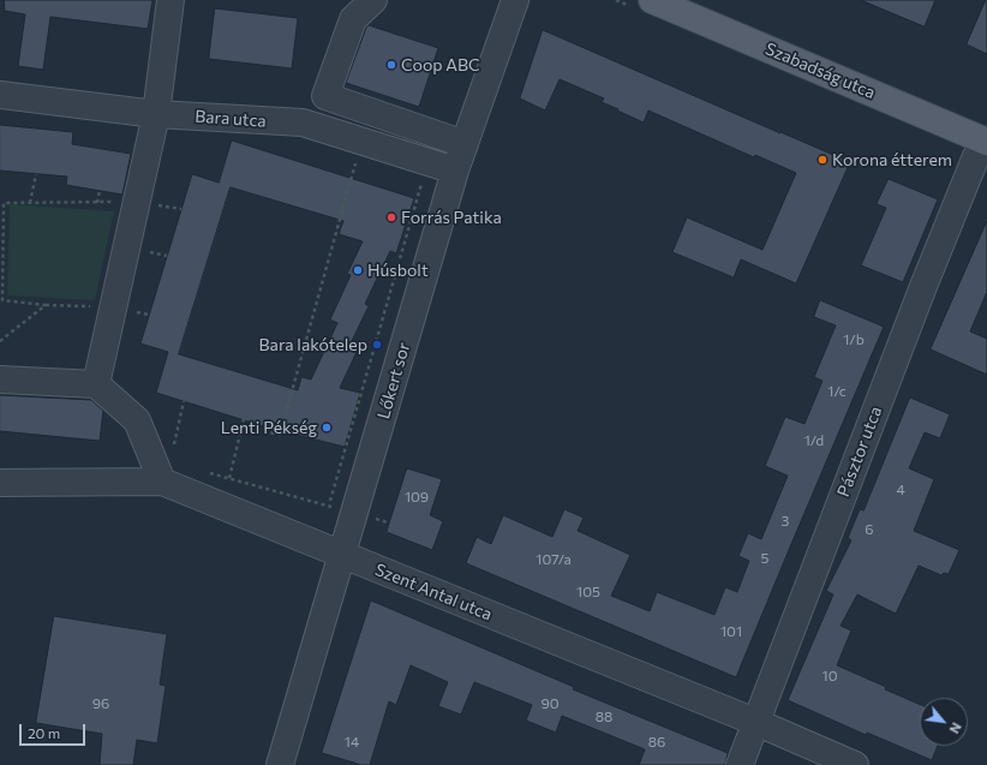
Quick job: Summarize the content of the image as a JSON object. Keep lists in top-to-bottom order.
{
  "streets": {
    "main road": ["Szabadság utca"],
    "street": [
      "Bara utca",
      "Lőkert sor",
      "Pásztor utca",
      "Szent Antal utca"
    ]
  },
  "crossings": [
    ["Szabadság utca", "Pásztor utca"],
    ["Bara utca", "Lőkert sor"],
    ["Lőkert sor", "Szent Antal utca"],
    ["Pásztor utca", "Szent Antal utca"]
  ],
  "places": [
    "Coop ABC",
    "Korona étterem",
    "Forrás Patika",
    "Húsbolt",
    "Bara lakótelep",
    "Lenti Pékség"
  ],
  "house_numbers": [
    "1/b",
    "1/c",
    "1/d",
    "4",
    "109",
    "3",
    "6",
    "5",
    "107/a",
    "105",
    "101",
    "10",
    "96",
    "90",
    "88",
    "14",
    "86"
  ],
  "scale_bar": "20 m",
  "north": "bottom right"
}
